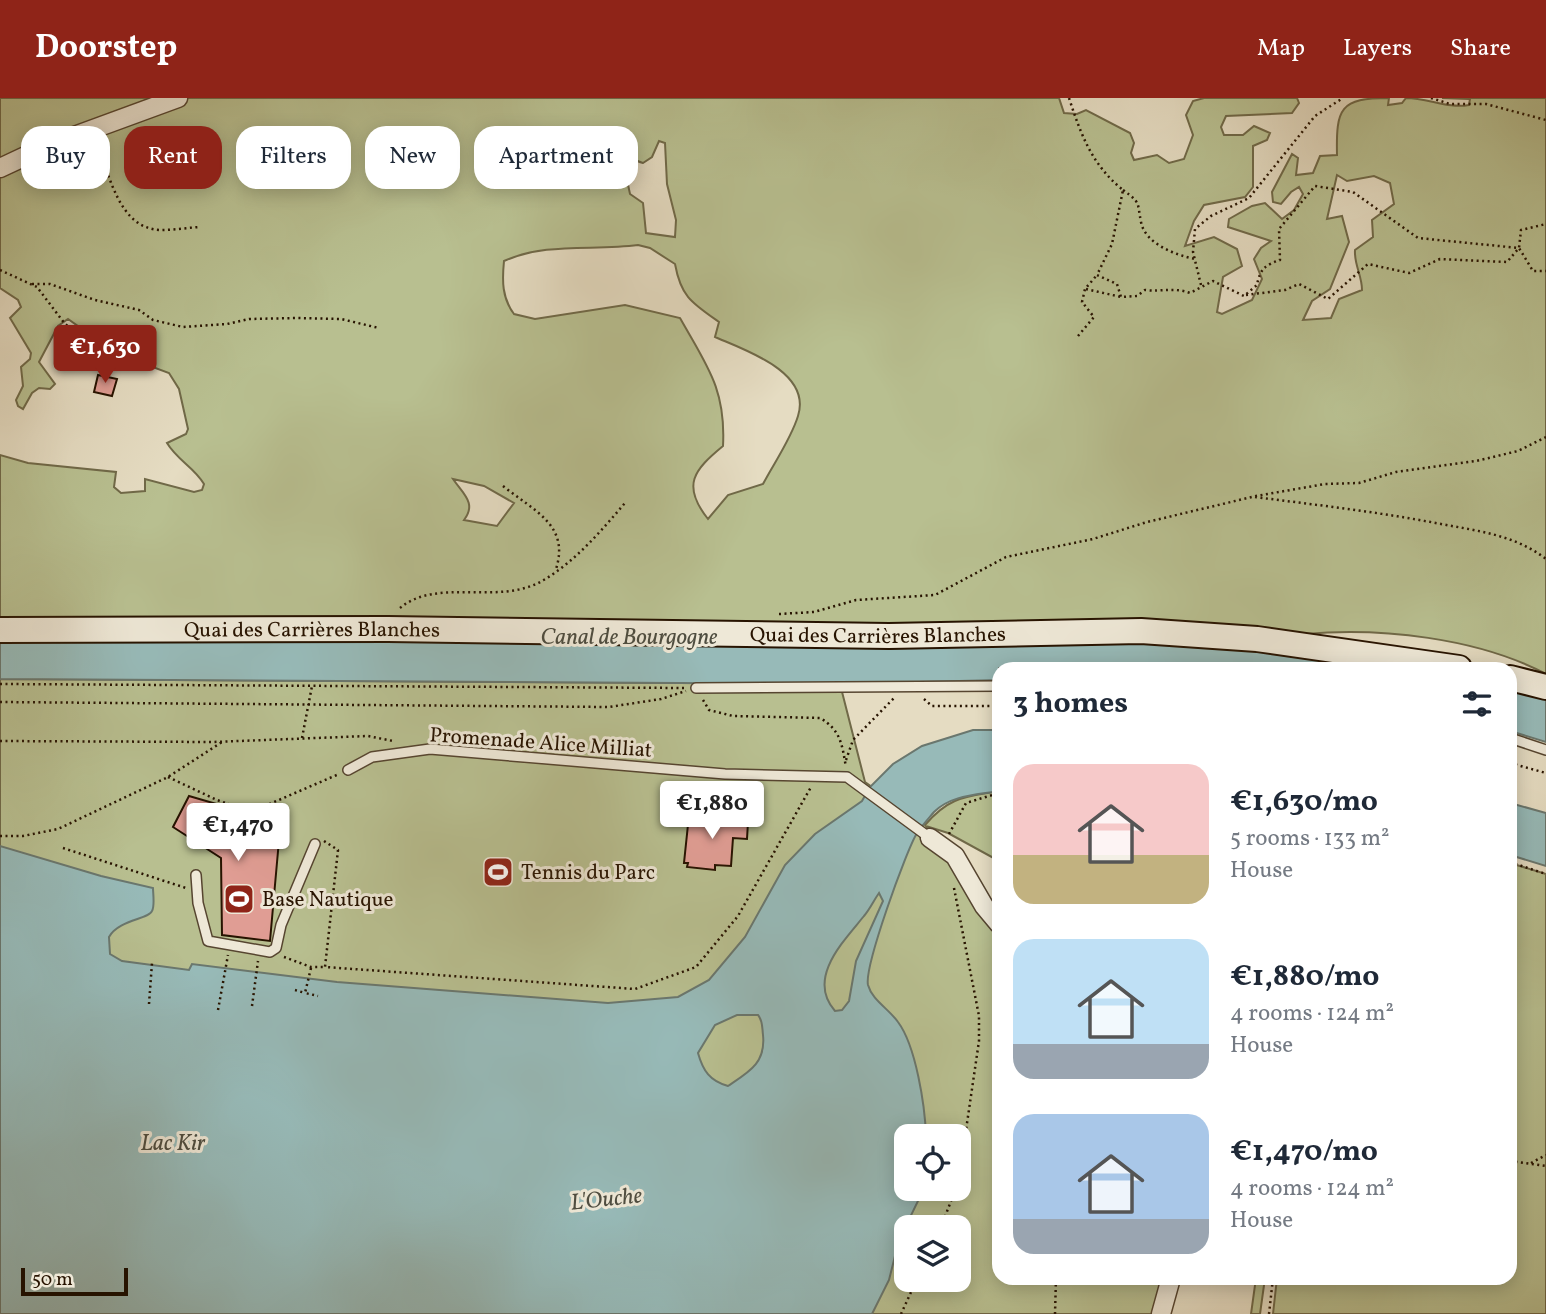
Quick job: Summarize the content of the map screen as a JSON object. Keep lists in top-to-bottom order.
{
  "streets": {
    "street": ["Quai des Carrières Blanches"],
    "lane": ["Promenade Alice Milliat"]
  },
  "water": ["Canal de Bourgogne", "Lac Kir", "L'Ouche"],
  "places": {
    "sports": ["Tennis du Parc", "Base Nautique"]
  },
  "scale_bar": "50 m",
  "page": {
    "header": "Doorstep",
    "nav": ["Map", "Layers", "Share"],
    "chip": [
      "Buy",
      "Rent",
      "Filters",
      "New",
      "Apartment"
    ],
    "price": ["€1,630", "€1,880", "€1,470"],
    "heading": "3 homes",
    "list": [
      {
        "name": "€1,630/mo",
        "note": "5 rooms · 133 m² · House"
      },
      {
        "name": "€1,880/mo",
        "note": "4 rooms · 124 m² · House"
      },
      {
        "name": "€1,470/mo",
        "note": "4 rooms · 124 m² · House"
      }
    ],
    "scale": "50 m"
  }
}
